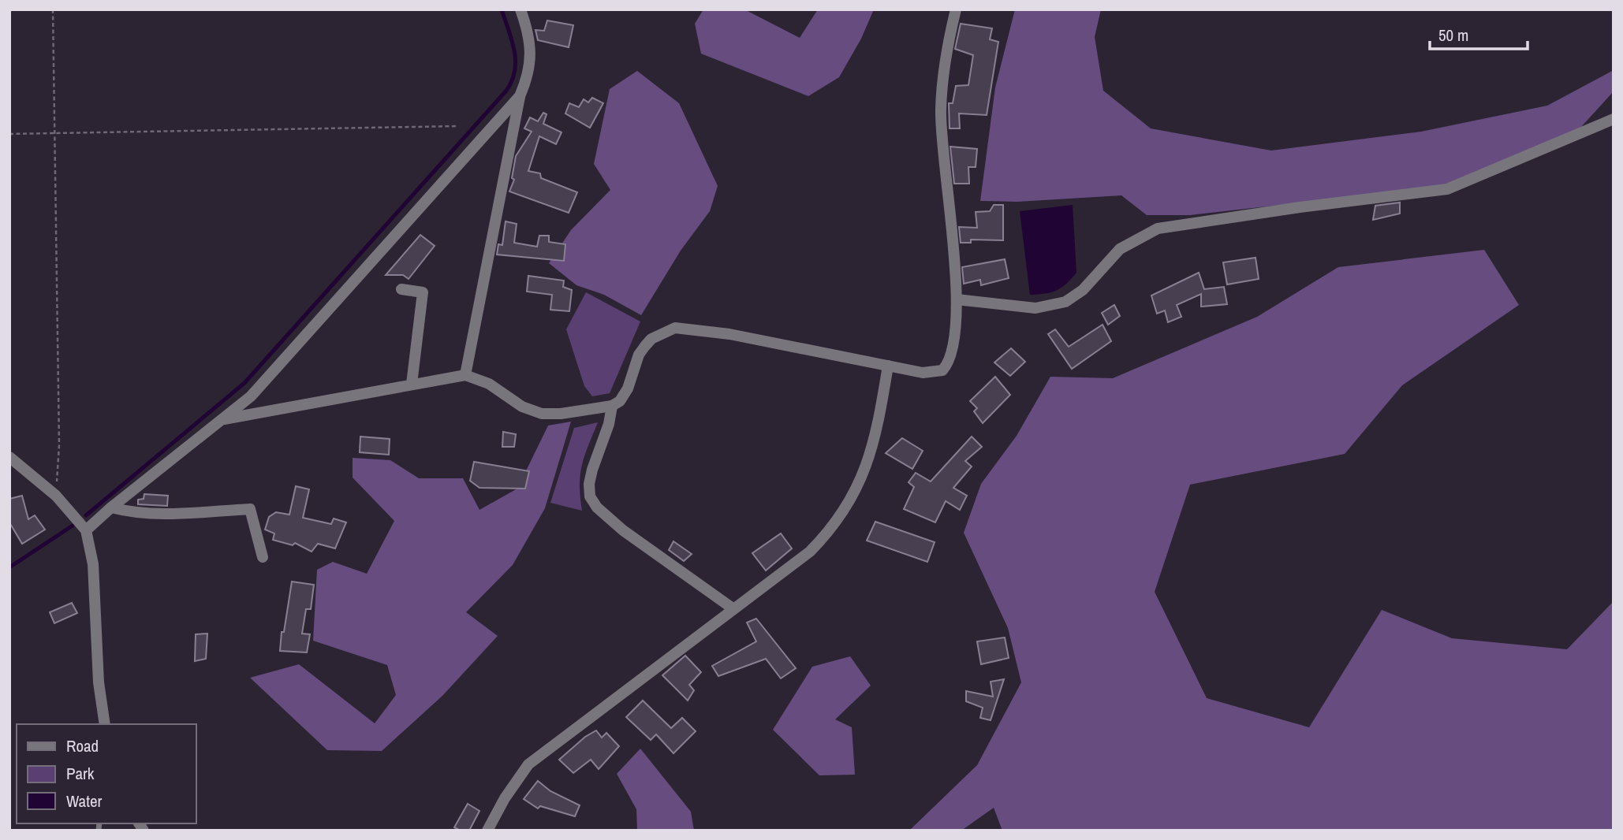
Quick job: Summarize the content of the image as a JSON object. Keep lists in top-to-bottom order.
{
  "legend": ["Road", "Park", "Water"],
  "scale_bar": "50 m"
}
